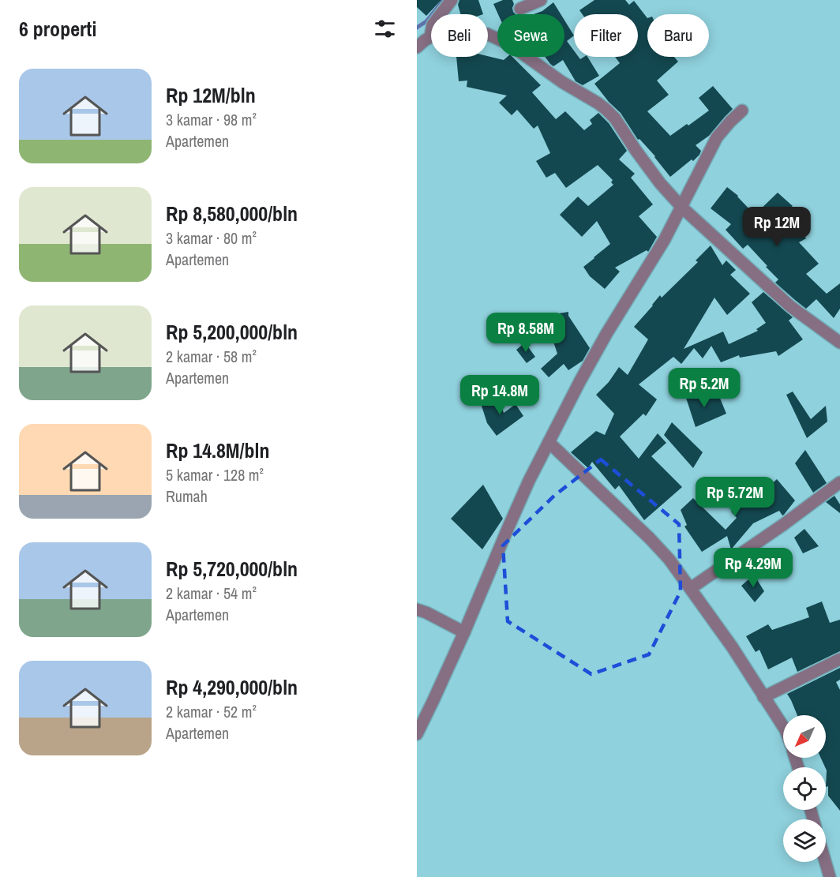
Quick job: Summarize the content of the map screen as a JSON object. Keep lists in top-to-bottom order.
{
  "north": "bottom left",
  "page": {
    "heading": "6 properti",
    "chip": [
      "Beli",
      "Sewa",
      "Filter",
      "Baru"
    ],
    "list": [
      {
        "name": "Rp 12M/bln",
        "note": "3 kamar · 98 m² · Apartemen"
      },
      {
        "name": "Rp 8,580,000/bln",
        "note": "3 kamar · 80 m² · Apartemen"
      },
      {
        "name": "Rp 5,200,000/bln",
        "note": "2 kamar · 58 m² · Apartemen"
      },
      {
        "name": "Rp 14.8M/bln",
        "note": "5 kamar · 128 m² · Rumah"
      },
      {
        "name": "Rp 5,720,000/bln",
        "note": "2 kamar · 54 m² · Apartemen"
      },
      {
        "name": "Rp 4,290,000/bln",
        "note": "2 kamar · 52 m² · Apartemen"
      }
    ],
    "price": [
      "Rp 12M",
      "Rp 8.58M",
      "Rp 5.2M",
      "Rp 14.8M",
      "Rp 5.72M",
      "Rp 4.29M"
    ]
  }
}
